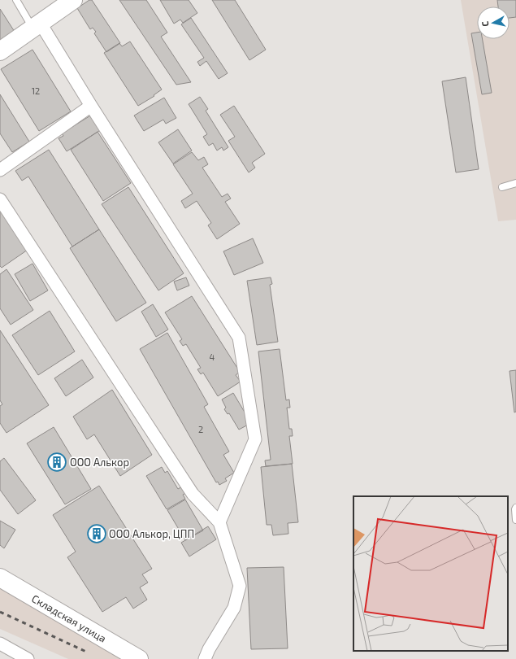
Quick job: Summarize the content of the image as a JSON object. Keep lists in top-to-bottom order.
{
  "streets": {
    "street": ["Складская улица"]
  },
  "places": {
    "building": ["ООО Алькор", "ООО Алькор, ЦПП"]
  },
  "house_numbers": ["12", "4", "2"],
  "north": "left"
}
